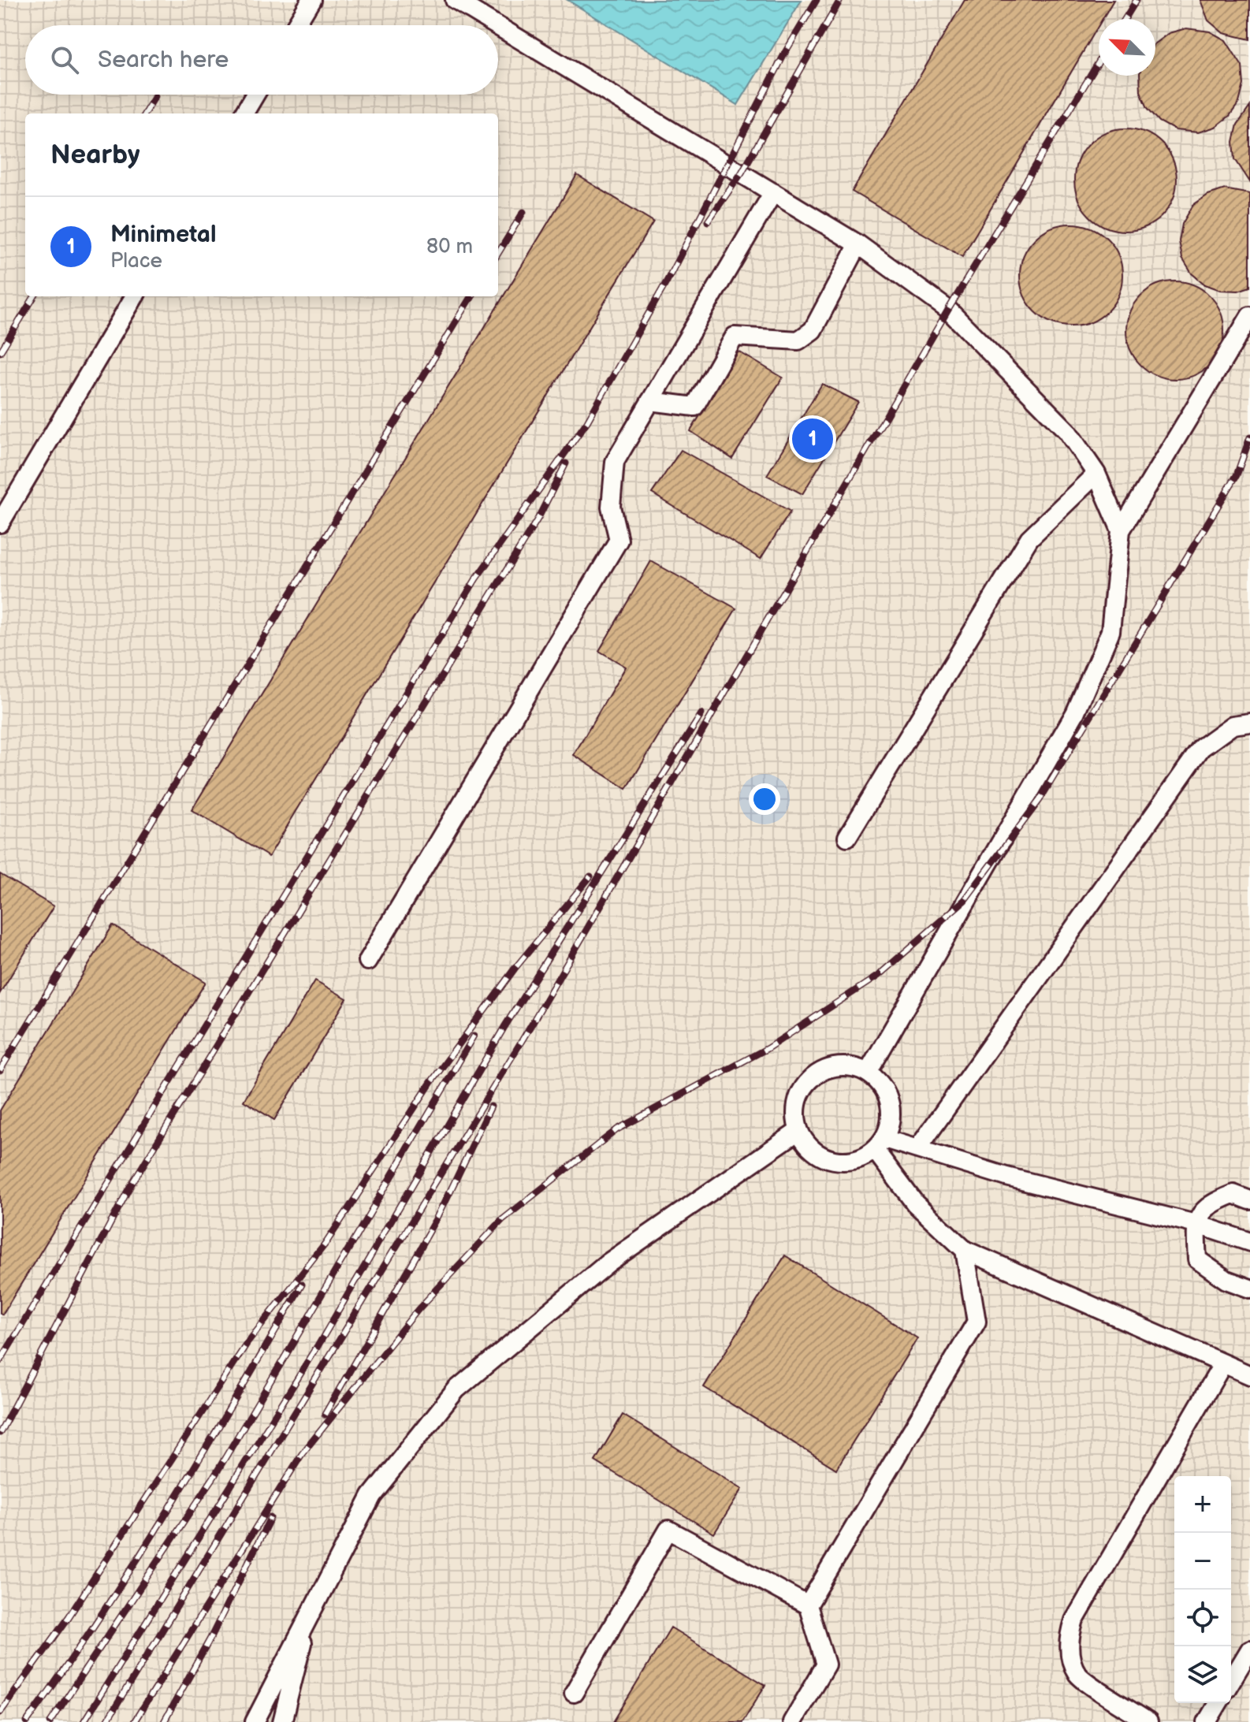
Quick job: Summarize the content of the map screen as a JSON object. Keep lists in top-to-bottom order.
{
  "north": "top left",
  "page": {
    "search": "Search here",
    "heading": "Nearby",
    "list": [
      {
        "mark": "1",
        "name": "Minimetal",
        "note": "Place",
        "value": "80 m"
      }
    ],
    "pins": "1",
    "map_buttons": ["+", "−"]
  }
}
